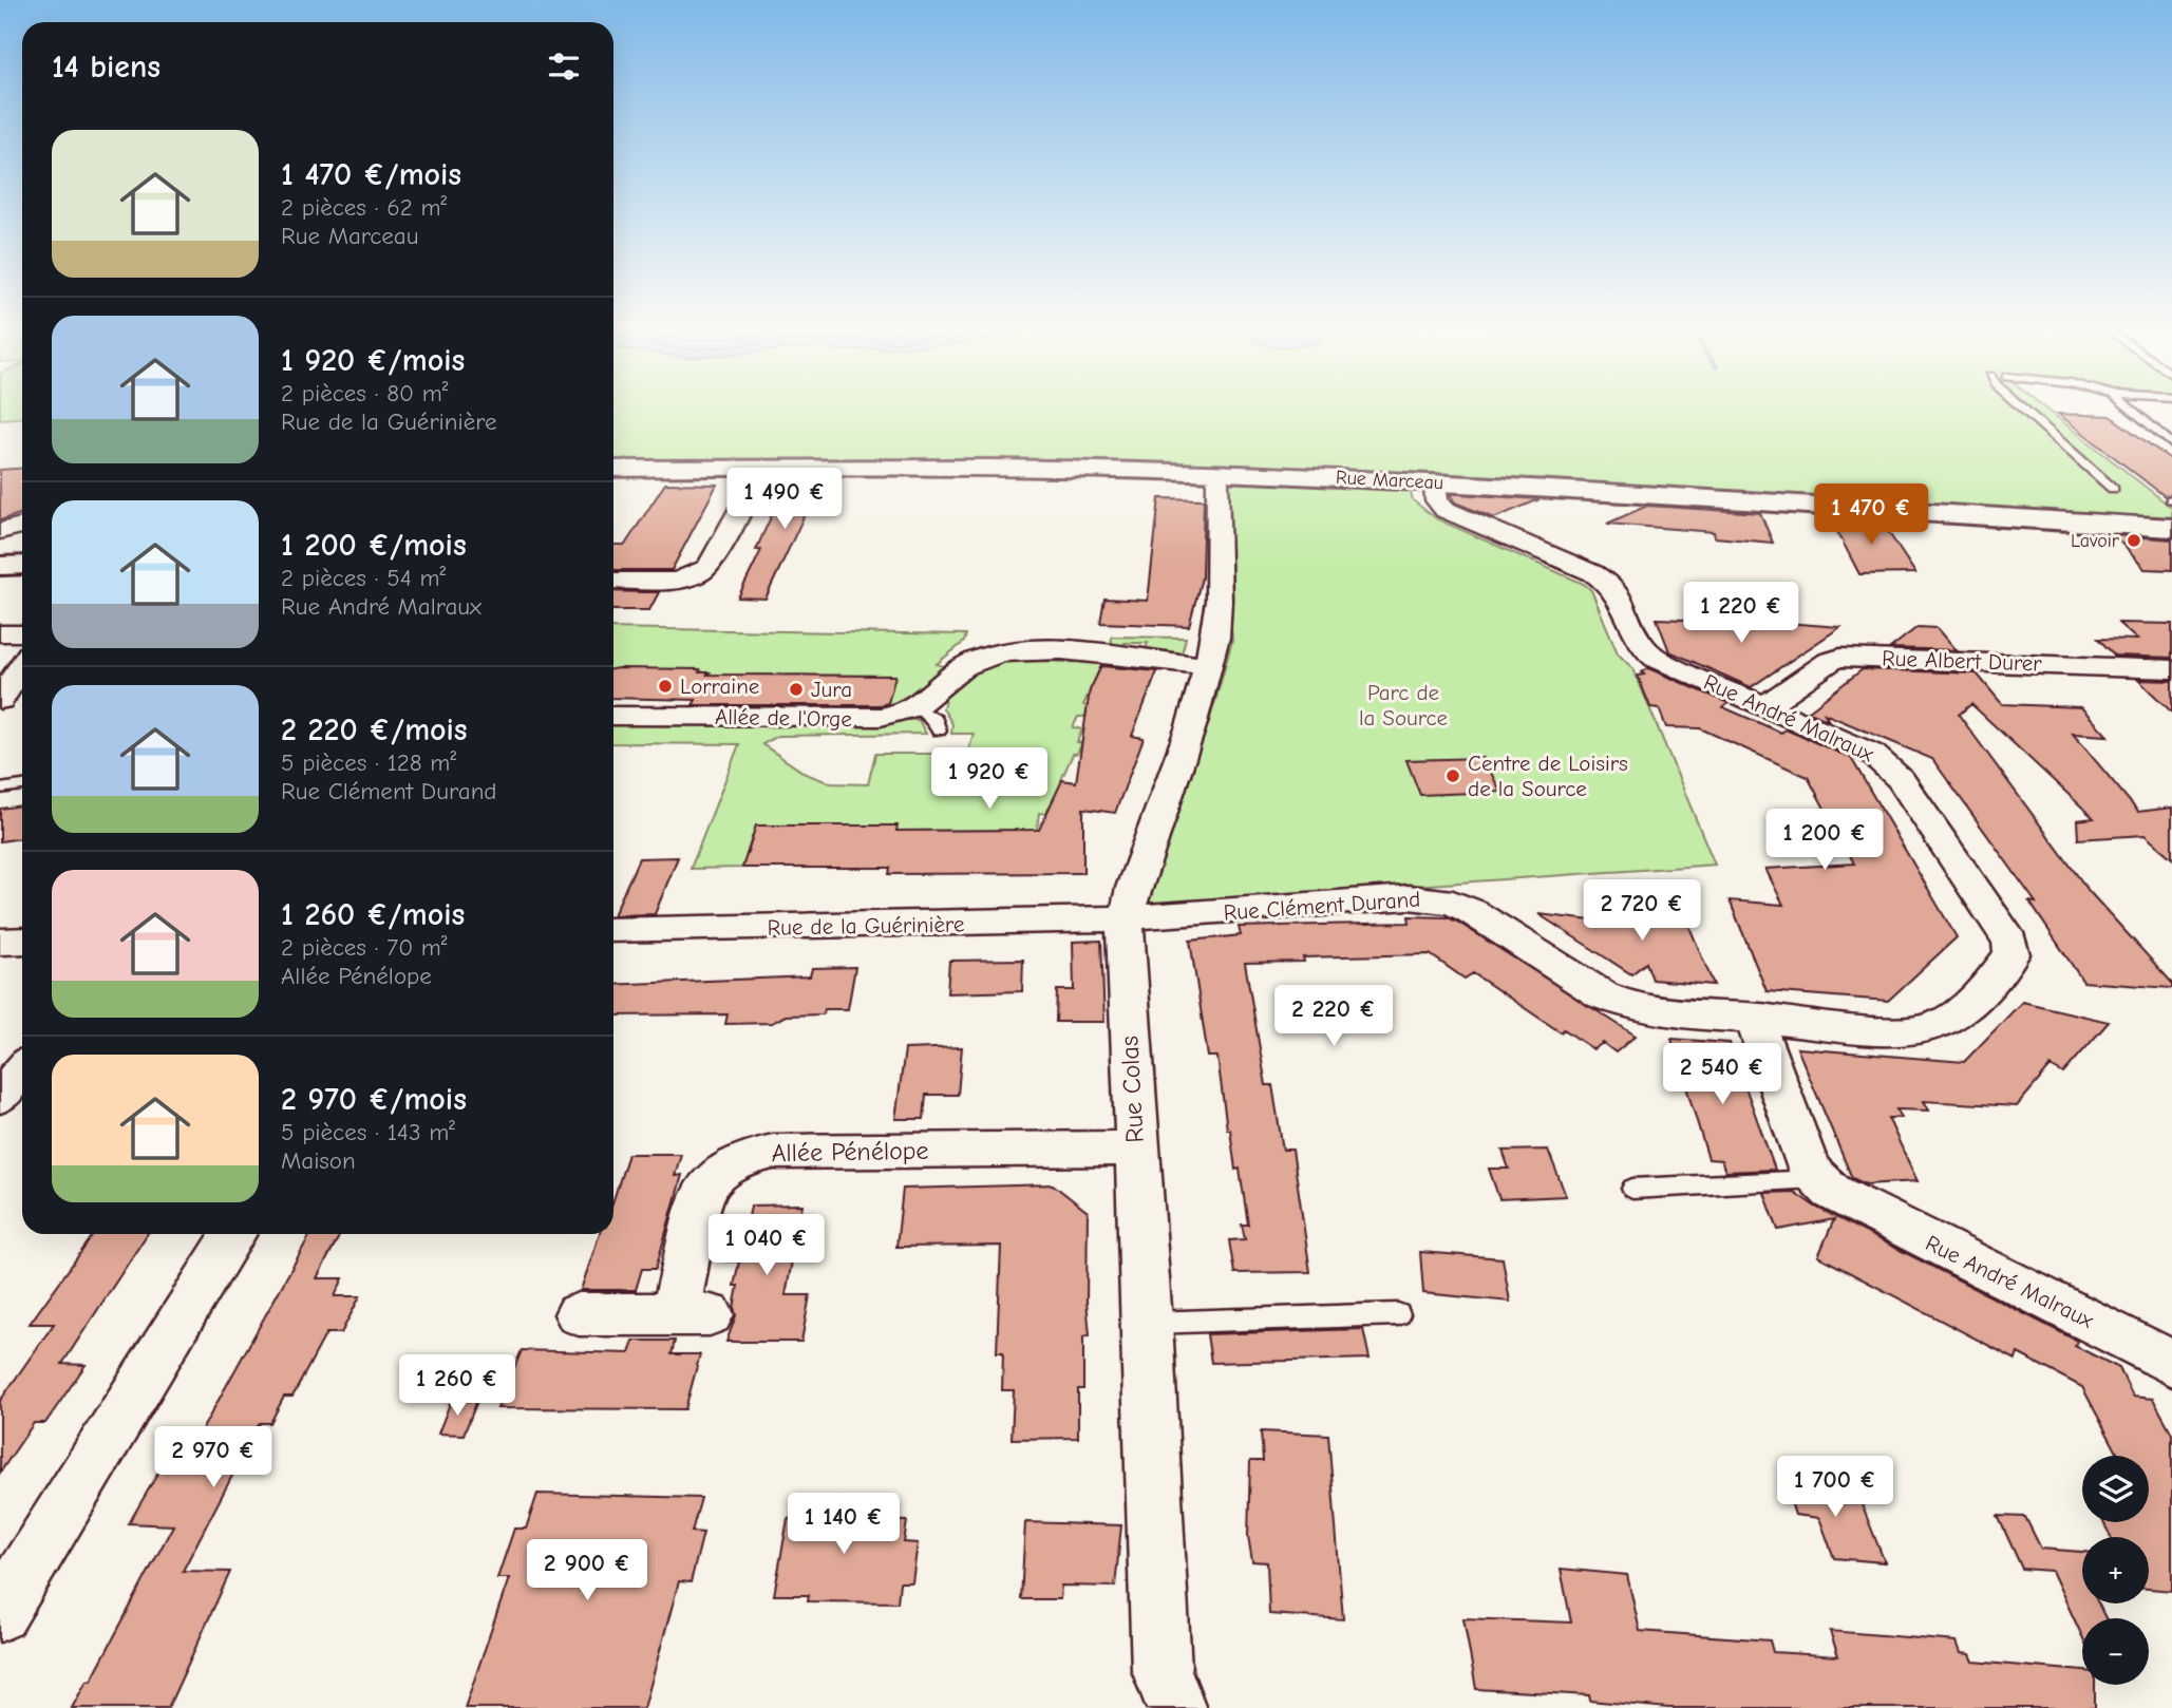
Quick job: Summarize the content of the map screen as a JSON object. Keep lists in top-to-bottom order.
{
  "streets": {
    "main road": ["Rue Marceau"],
    "street": [
      "Rue Albert Durer",
      "Allée de l'Orge",
      "Rue André Malraux",
      "Rue Clément Durand",
      "Rue de la Guérinière",
      "Rue Colas",
      "Allée Pénélope"
    ]
  },
  "crossings": [
    ["Rue Marceau", "Rue André Malraux"],
    ["Rue Albert Durer", "Rue André Malraux"],
    ["Allée de l'Orge", "Rue Colas"],
    ["Rue André Malraux", "Rue Clément Durand"],
    ["Rue Clément Durand", "Rue de la Guérinière"],
    ["Rue Clément Durand", "Rue Colas"],
    ["Rue de la Guérinière", "Rue Colas"],
    ["Rue Colas", "Allée Pénélope"]
  ],
  "parks": ["Parc de la Source"],
  "places": [
    "Lavoir",
    "Lorraine",
    "Jura",
    "Centre de Loisirs de la Source"
  ],
  "page": {
    "heading": "14 biens",
    "list": [
      {
        "name": "1 470 €/mois",
        "note": "2 pièces · 62 m² · Rue Marceau"
      },
      {
        "name": "1 920 €/mois",
        "note": "2 pièces · 80 m² · Rue de la Guérinière"
      },
      {
        "name": "1 200 €/mois",
        "note": "2 pièces · 54 m² · Rue André Malraux"
      },
      {
        "name": "2 220 €/mois",
        "note": "5 pièces · 128 m² · Rue Clément Durand"
      },
      {
        "name": "1 260 €/mois",
        "note": "2 pièces · 70 m² · Allée Pénélope"
      },
      {
        "name": "2 970 €/mois",
        "note": "5 pièces · 143 m² · Maison"
      }
    ],
    "price": [
      "1 490 €",
      "1 470 €",
      "1 220 €",
      "1 920 €",
      "1 200 €",
      "2 720 €",
      "2 220 €",
      "2 540 €",
      "1 040 €",
      "1 260 €",
      "2 970 €",
      "1 700 €",
      "1 140 €",
      "2 900 €"
    ],
    "map_buttons": ["+", "−"]
  }
}
